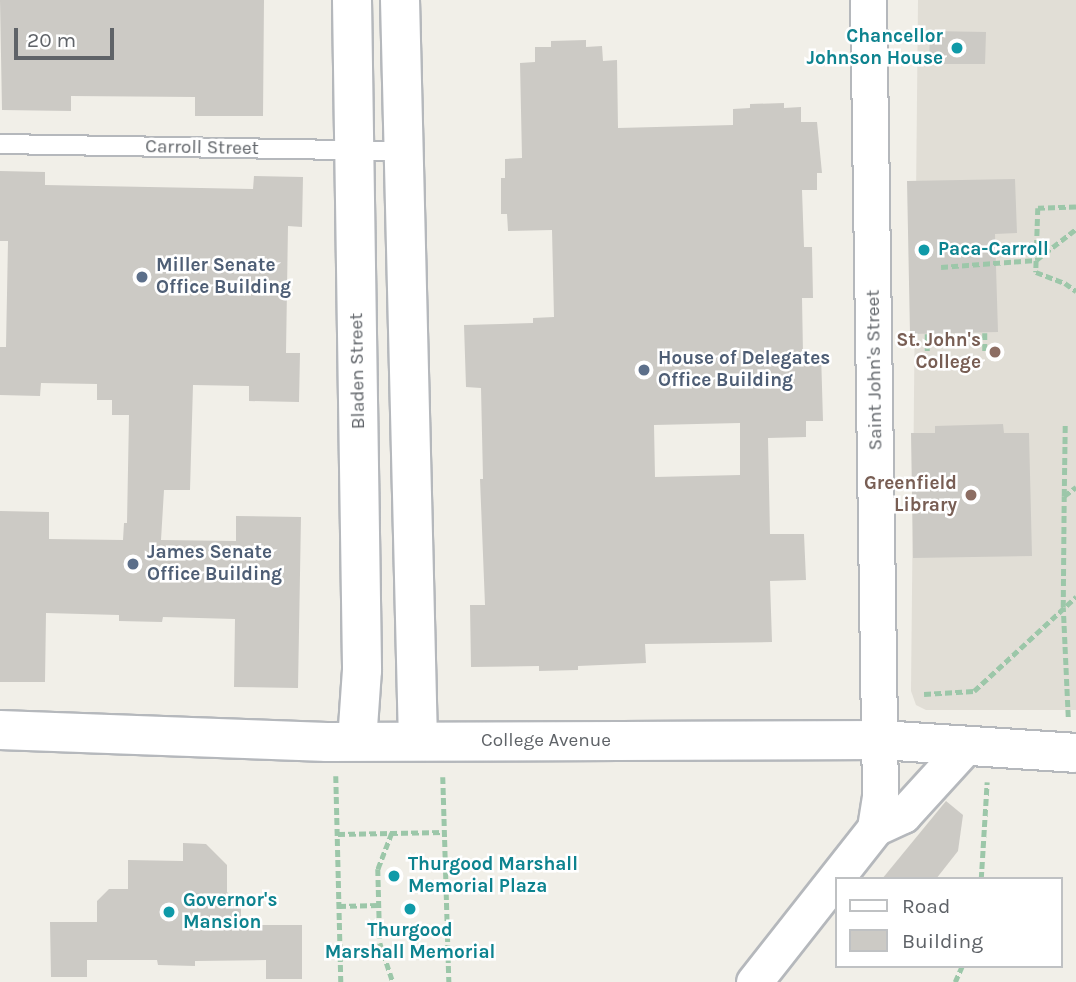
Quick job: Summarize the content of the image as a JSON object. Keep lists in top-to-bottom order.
{
  "streets": {
    "main road": ["Bladen Street", "College Avenue"],
    "street": ["Saint John's Street"],
    "lane": ["Carroll Street"]
  },
  "crossings": [
    ["Carroll Street", "Bladen Street"],
    ["Saint John's Street", "College Avenue"],
    ["Bladen Street", "College Avenue"]
  ],
  "places": [
    "Chancellor Johnson House",
    "Paca-Carroll",
    "Miller Senate Office Building",
    "St. John's College",
    "House of Delegates Office Building",
    "Greenfield Library",
    "James Senate Office Building",
    "Thurgood Marshall Memorial Plaza",
    "Thurgood Marshall Memorial",
    "Governor's Mansion"
  ],
  "legend": ["Road", "Building"],
  "scale_bar": "20 m"
}
